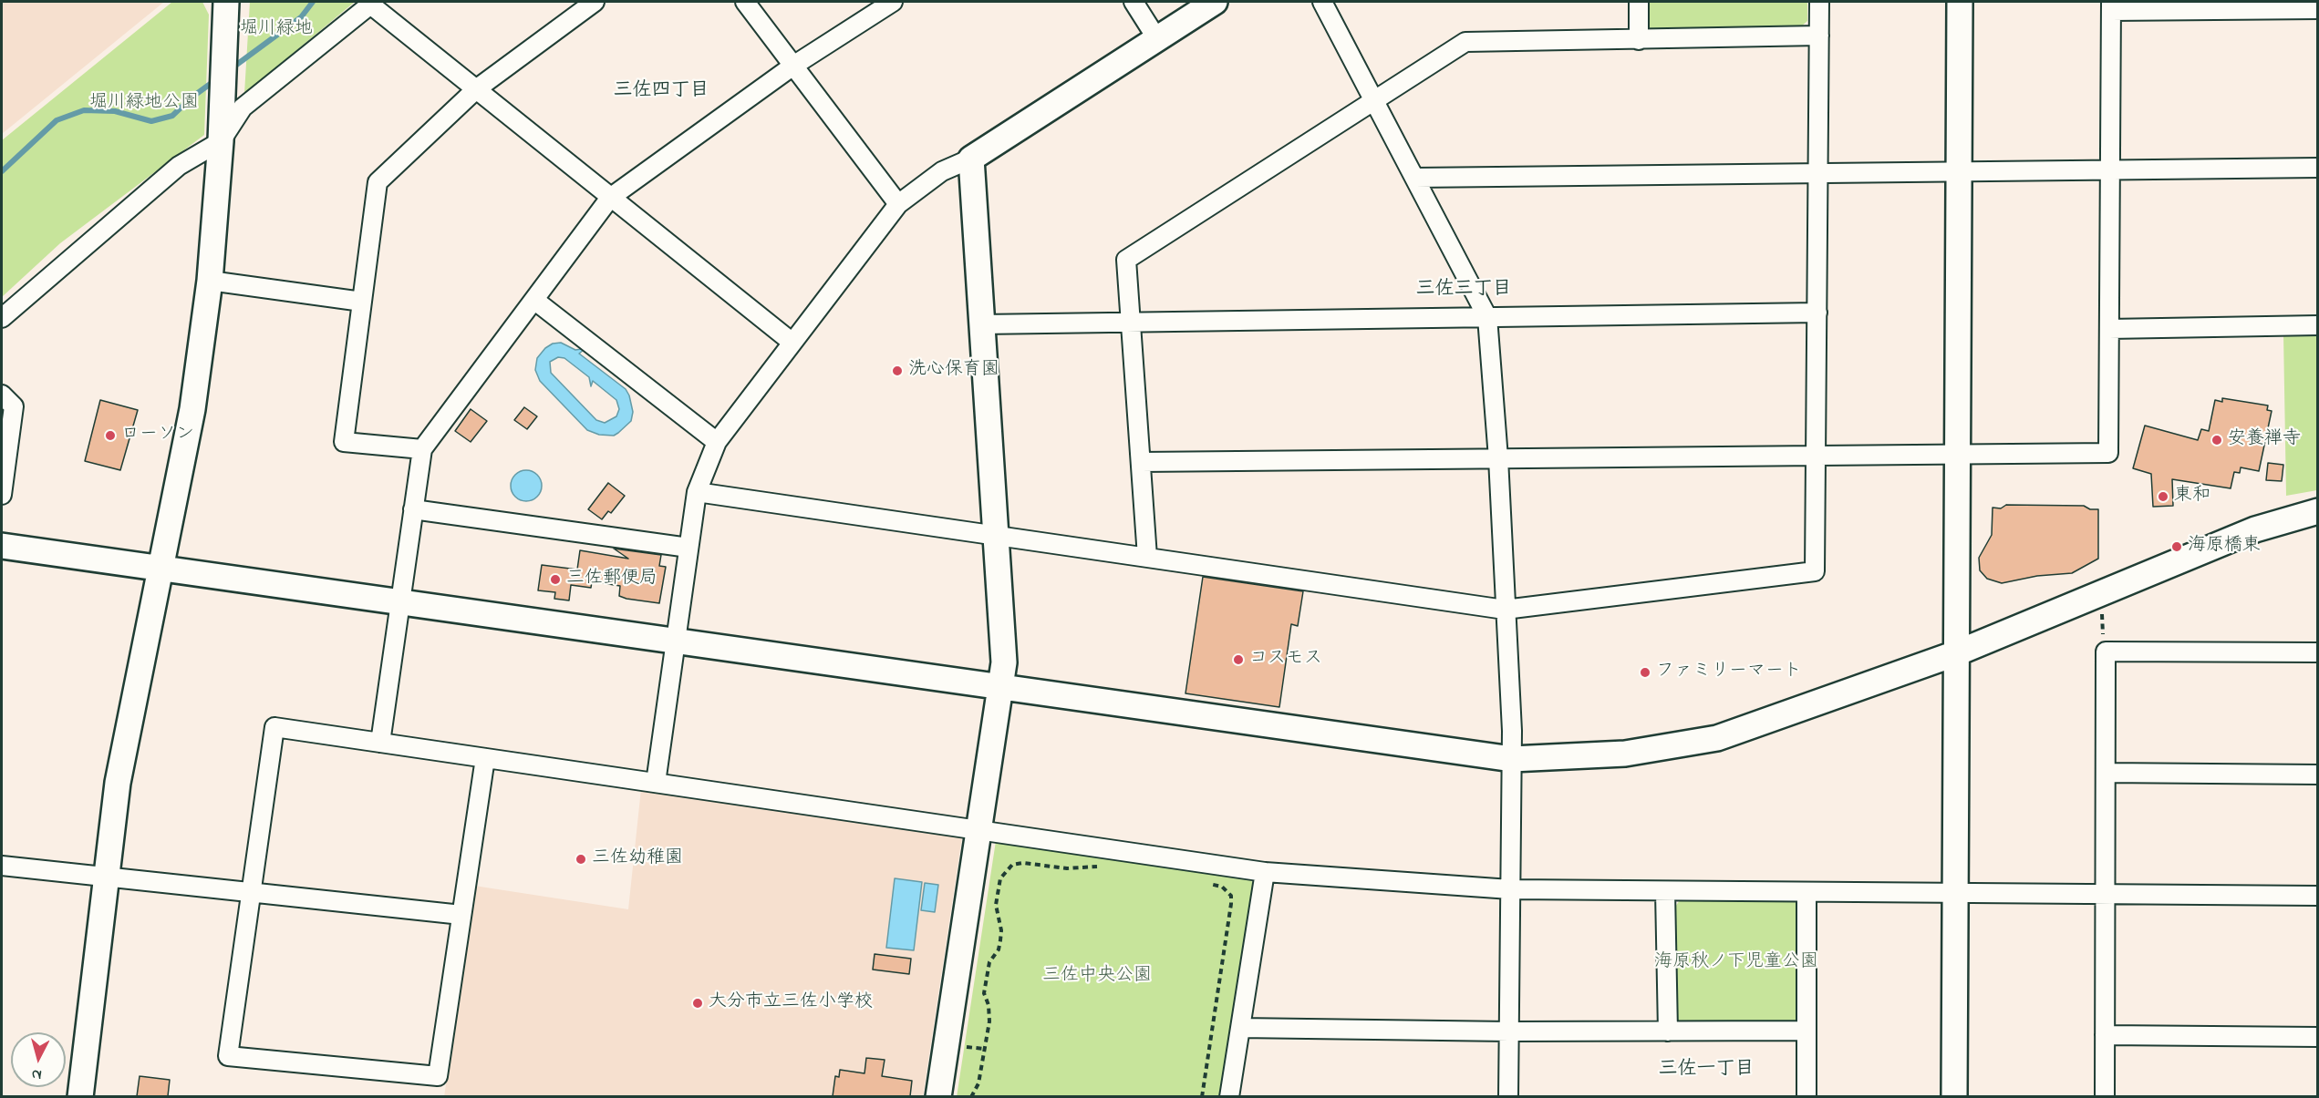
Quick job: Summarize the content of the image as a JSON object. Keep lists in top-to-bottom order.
{
  "districts": ["三佐四丁目", "三佐三丁目", "三佐一丁目"],
  "parks": [
    "堀川緑地",
    "堀川緑地公園",
    "海原秋ノ下児童公園",
    "三佐中央公園"
  ],
  "places": [
    "洗心保育園",
    "ローソン",
    "安養禅寺",
    "東和",
    "海原橋東",
    "三佐郵便局",
    "コスモス",
    "ファミリーマート",
    "三佐幼稚園",
    "大分市立三佐小学校"
  ],
  "north": "bottom"
}
